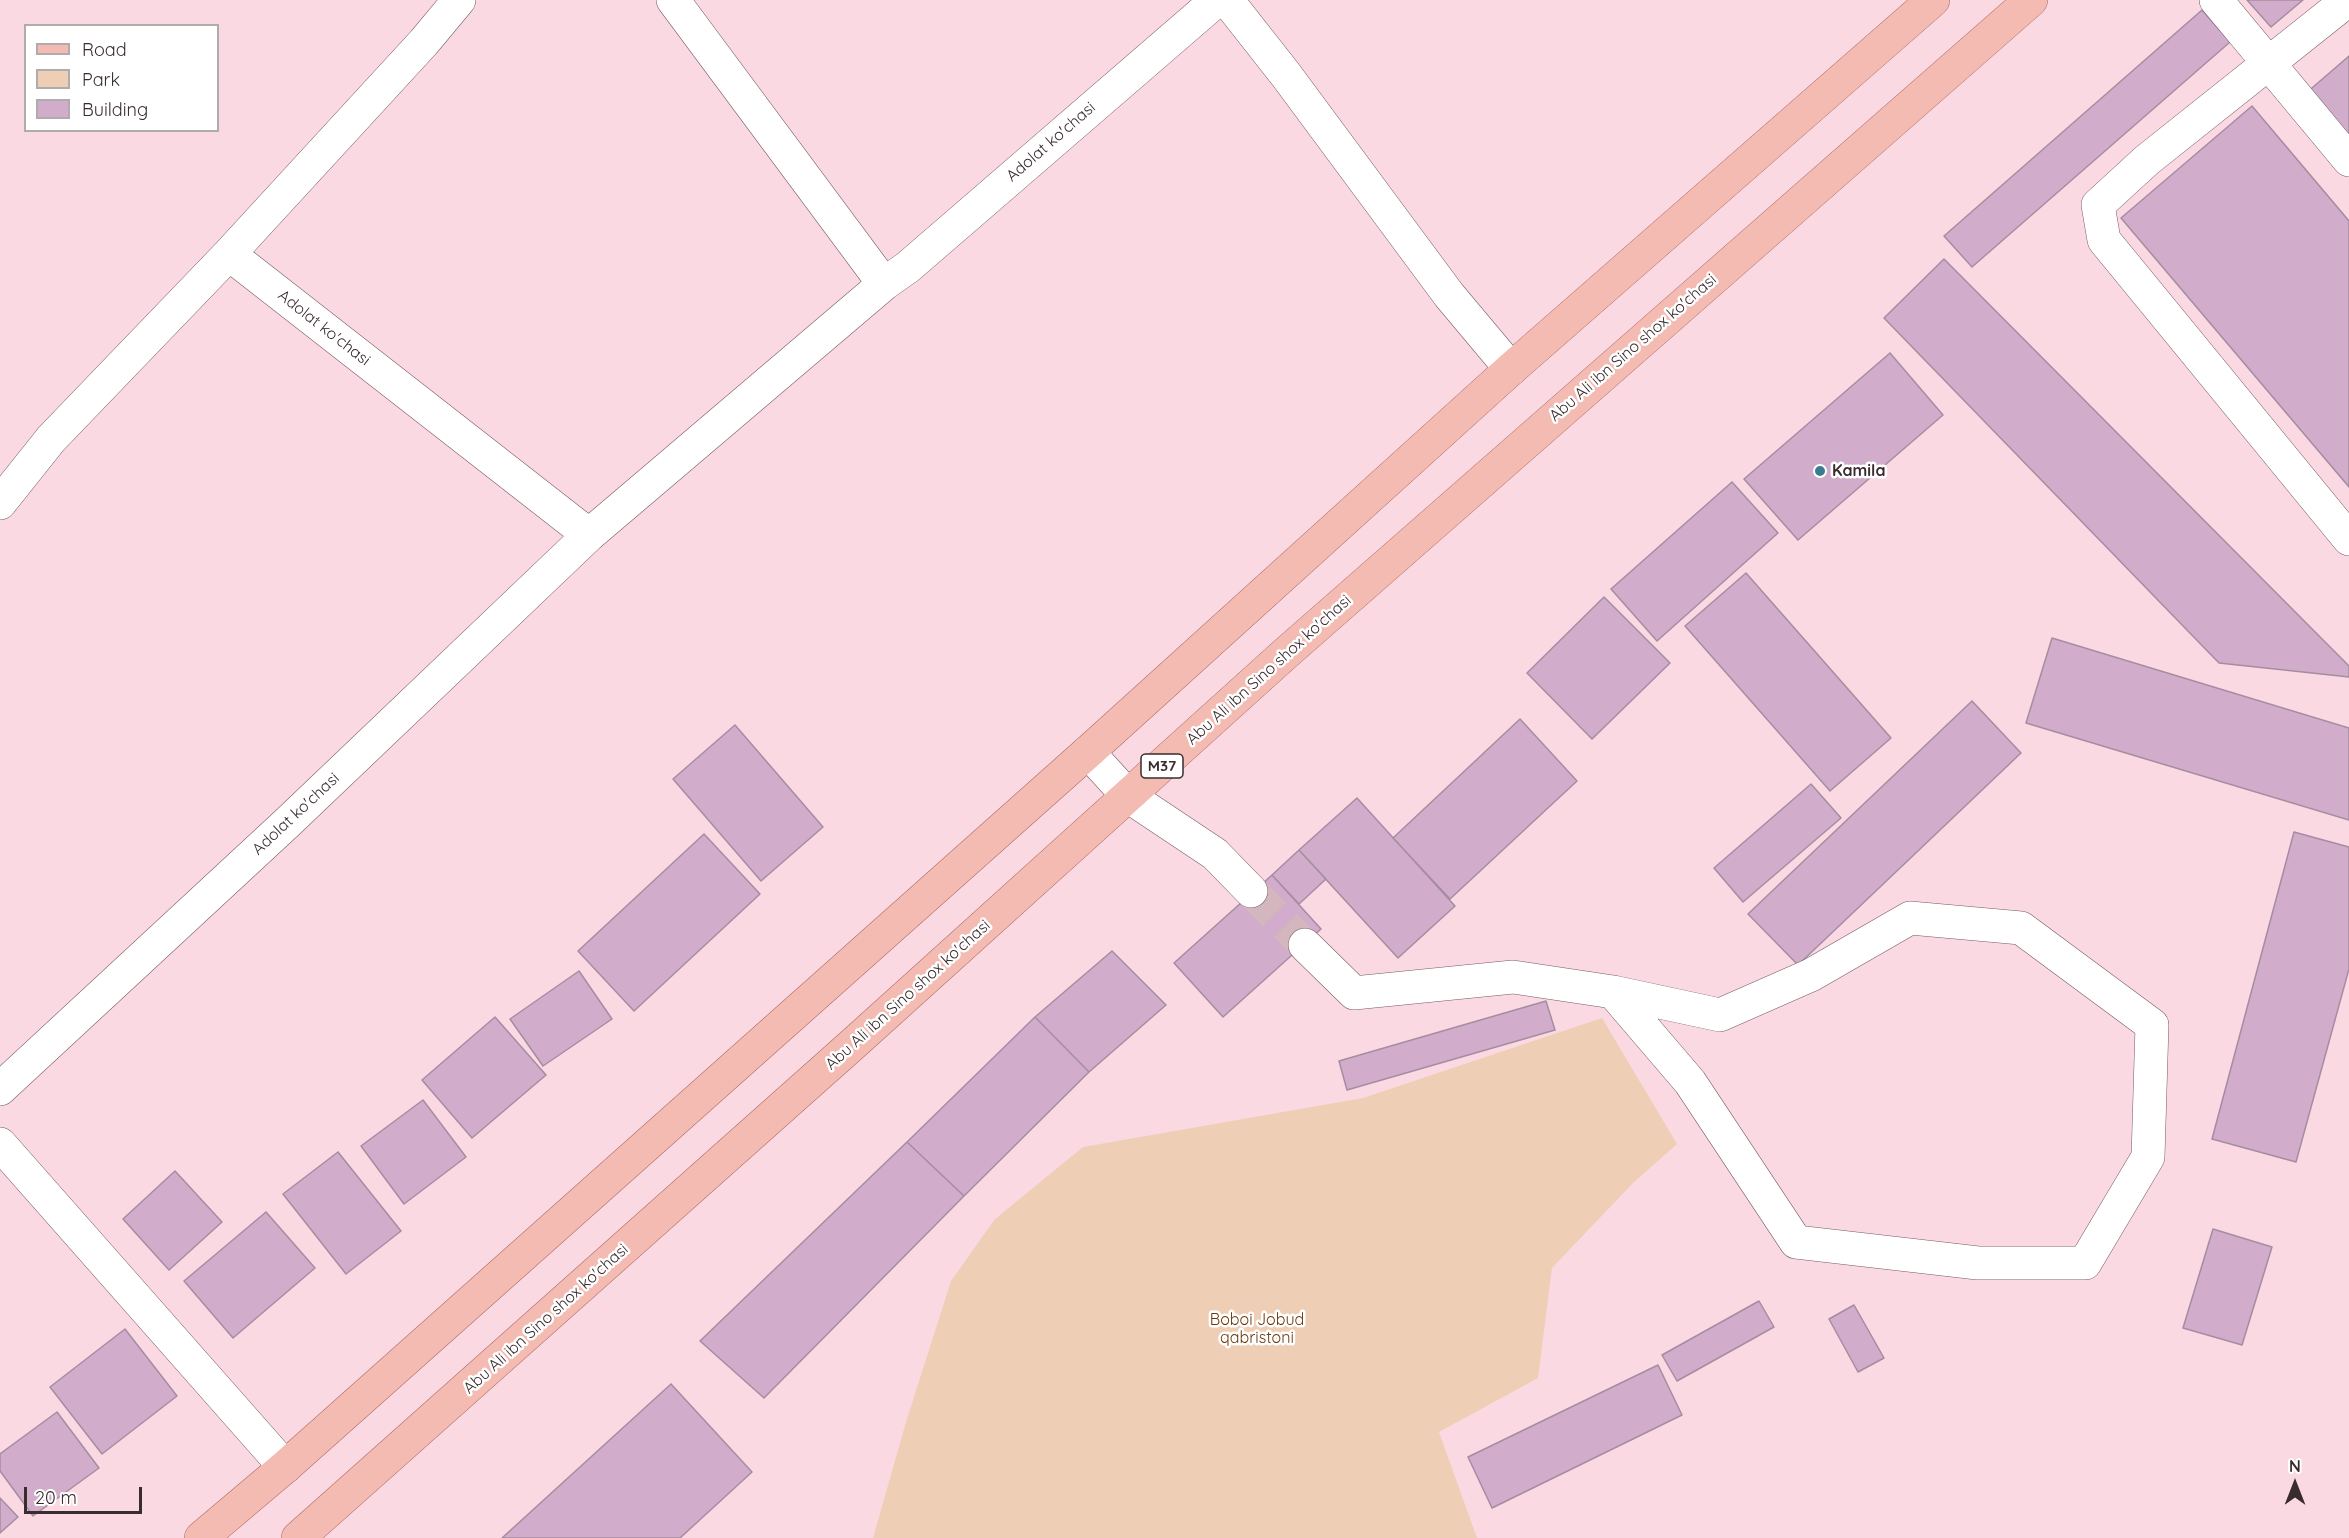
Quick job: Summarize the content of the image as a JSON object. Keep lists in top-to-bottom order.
{
  "streets": {
    "main road": ["Abu Ali ibn Sino shox ko'chasi", "M37"],
    "street": ["Adolat ko'chasi"]
  },
  "parks": ["Boboi Jobud qabristoni"],
  "places": ["Kamila"],
  "legend": ["Road", "Park", "Building"],
  "scale_bar": "20 m",
  "north": "top"
}
